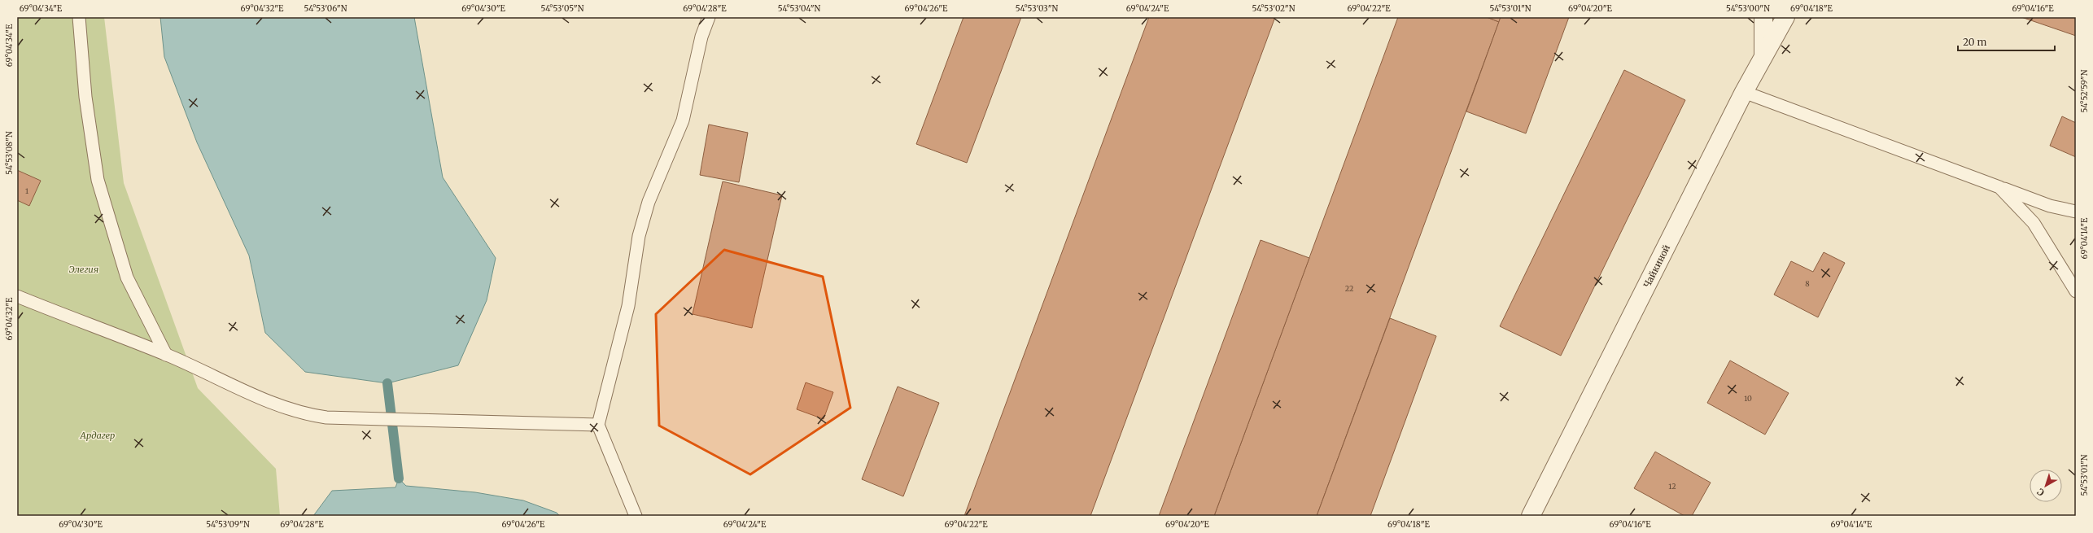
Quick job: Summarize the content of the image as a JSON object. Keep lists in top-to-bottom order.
{
  "streets": {
    "street": ["Чайкиной"]
  },
  "parks": ["Элегия", "Ардагер"],
  "house_numbers": [
    "1",
    "8",
    "22",
    "10",
    "12"
  ],
  "scale_bar": "20 m",
  "north": "bottom left",
  "coordinates": [
    "69°04'34\"E",
    "69°04'32\"E",
    "54°53'06\"N",
    "69°04'30\"E",
    "54°53'05\"N",
    "69°04'28\"E",
    "54°53'04\"N",
    "69°04'26\"E",
    "54°53'03\"N",
    "69°04'24\"E",
    "54°53'02\"N",
    "69°04'22\"E",
    "54°53'01\"N",
    "69°04'20\"E",
    "54°53'00\"N",
    "69°04'18\"E",
    "69°04'16\"E",
    "54°52'59\"N",
    "54°53'08\"N",
    "69°04'14\"E",
    "54°53'09\"N"
  ]
}
